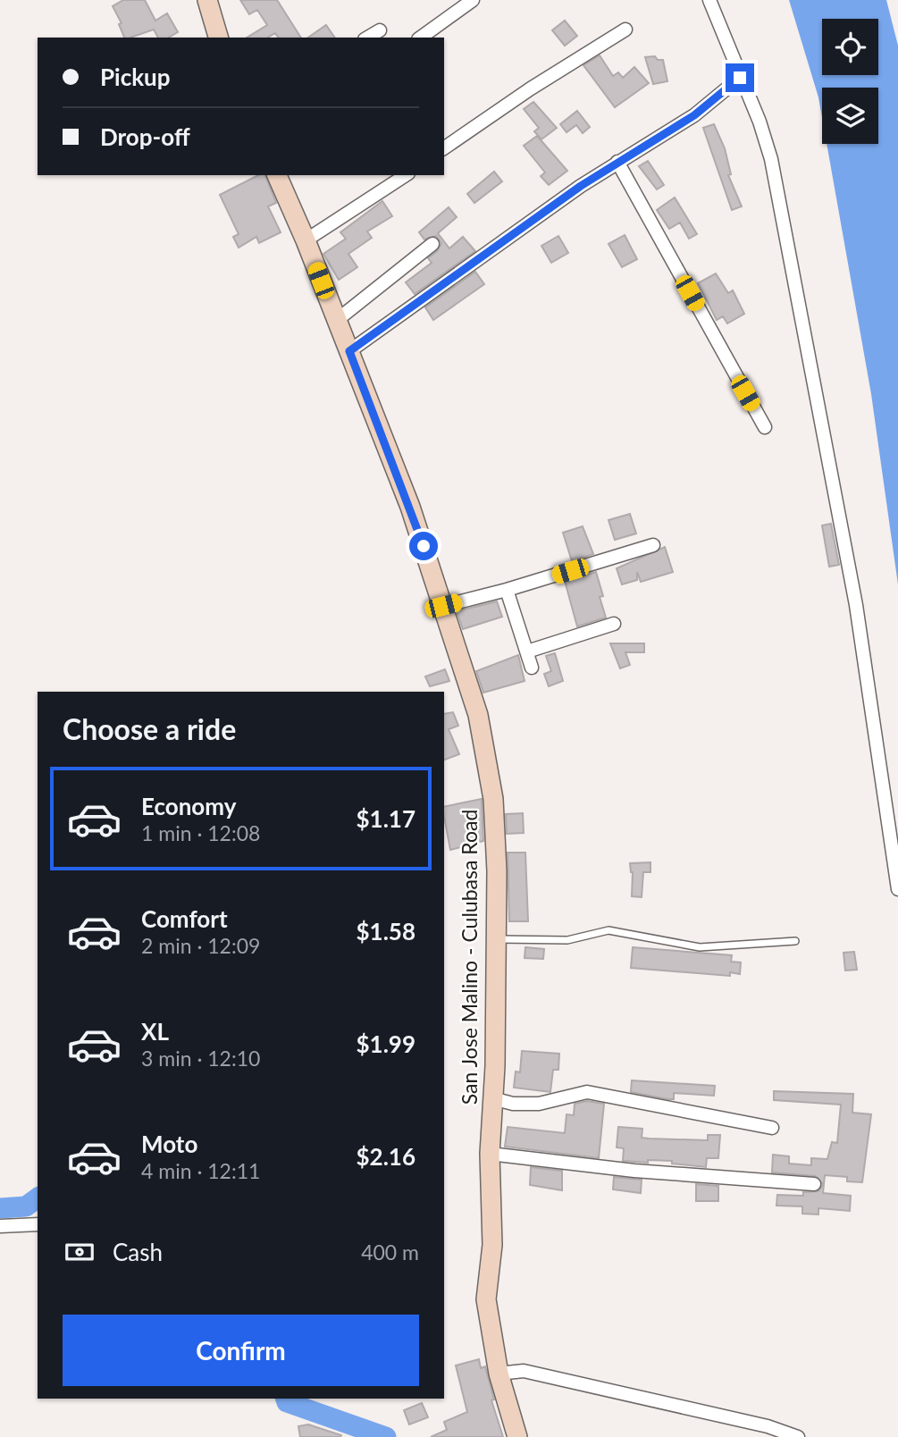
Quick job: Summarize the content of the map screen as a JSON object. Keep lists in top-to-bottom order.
{
  "streets": {
    "street": ["San Jose Malino - Culubasa Road"]
  },
  "page": {
    "banner": ["Pickup", "Drop-off"],
    "heading": "Choose a ride",
    "list": [
      {
        "name": "Economy",
        "note": "1 min · 12:08",
        "value": "$1.17"
      },
      {
        "name": "Comfort",
        "note": "2 min · 12:09",
        "value": "$1.58"
      },
      {
        "name": "XL",
        "note": "3 min · 12:10",
        "value": "$1.99"
      },
      {
        "name": "Moto",
        "note": "4 min · 12:11",
        "value": "$2.16"
      }
    ],
    "pay": ["Cash", "400 m"],
    "buttons": "Confirm"
  }
}
